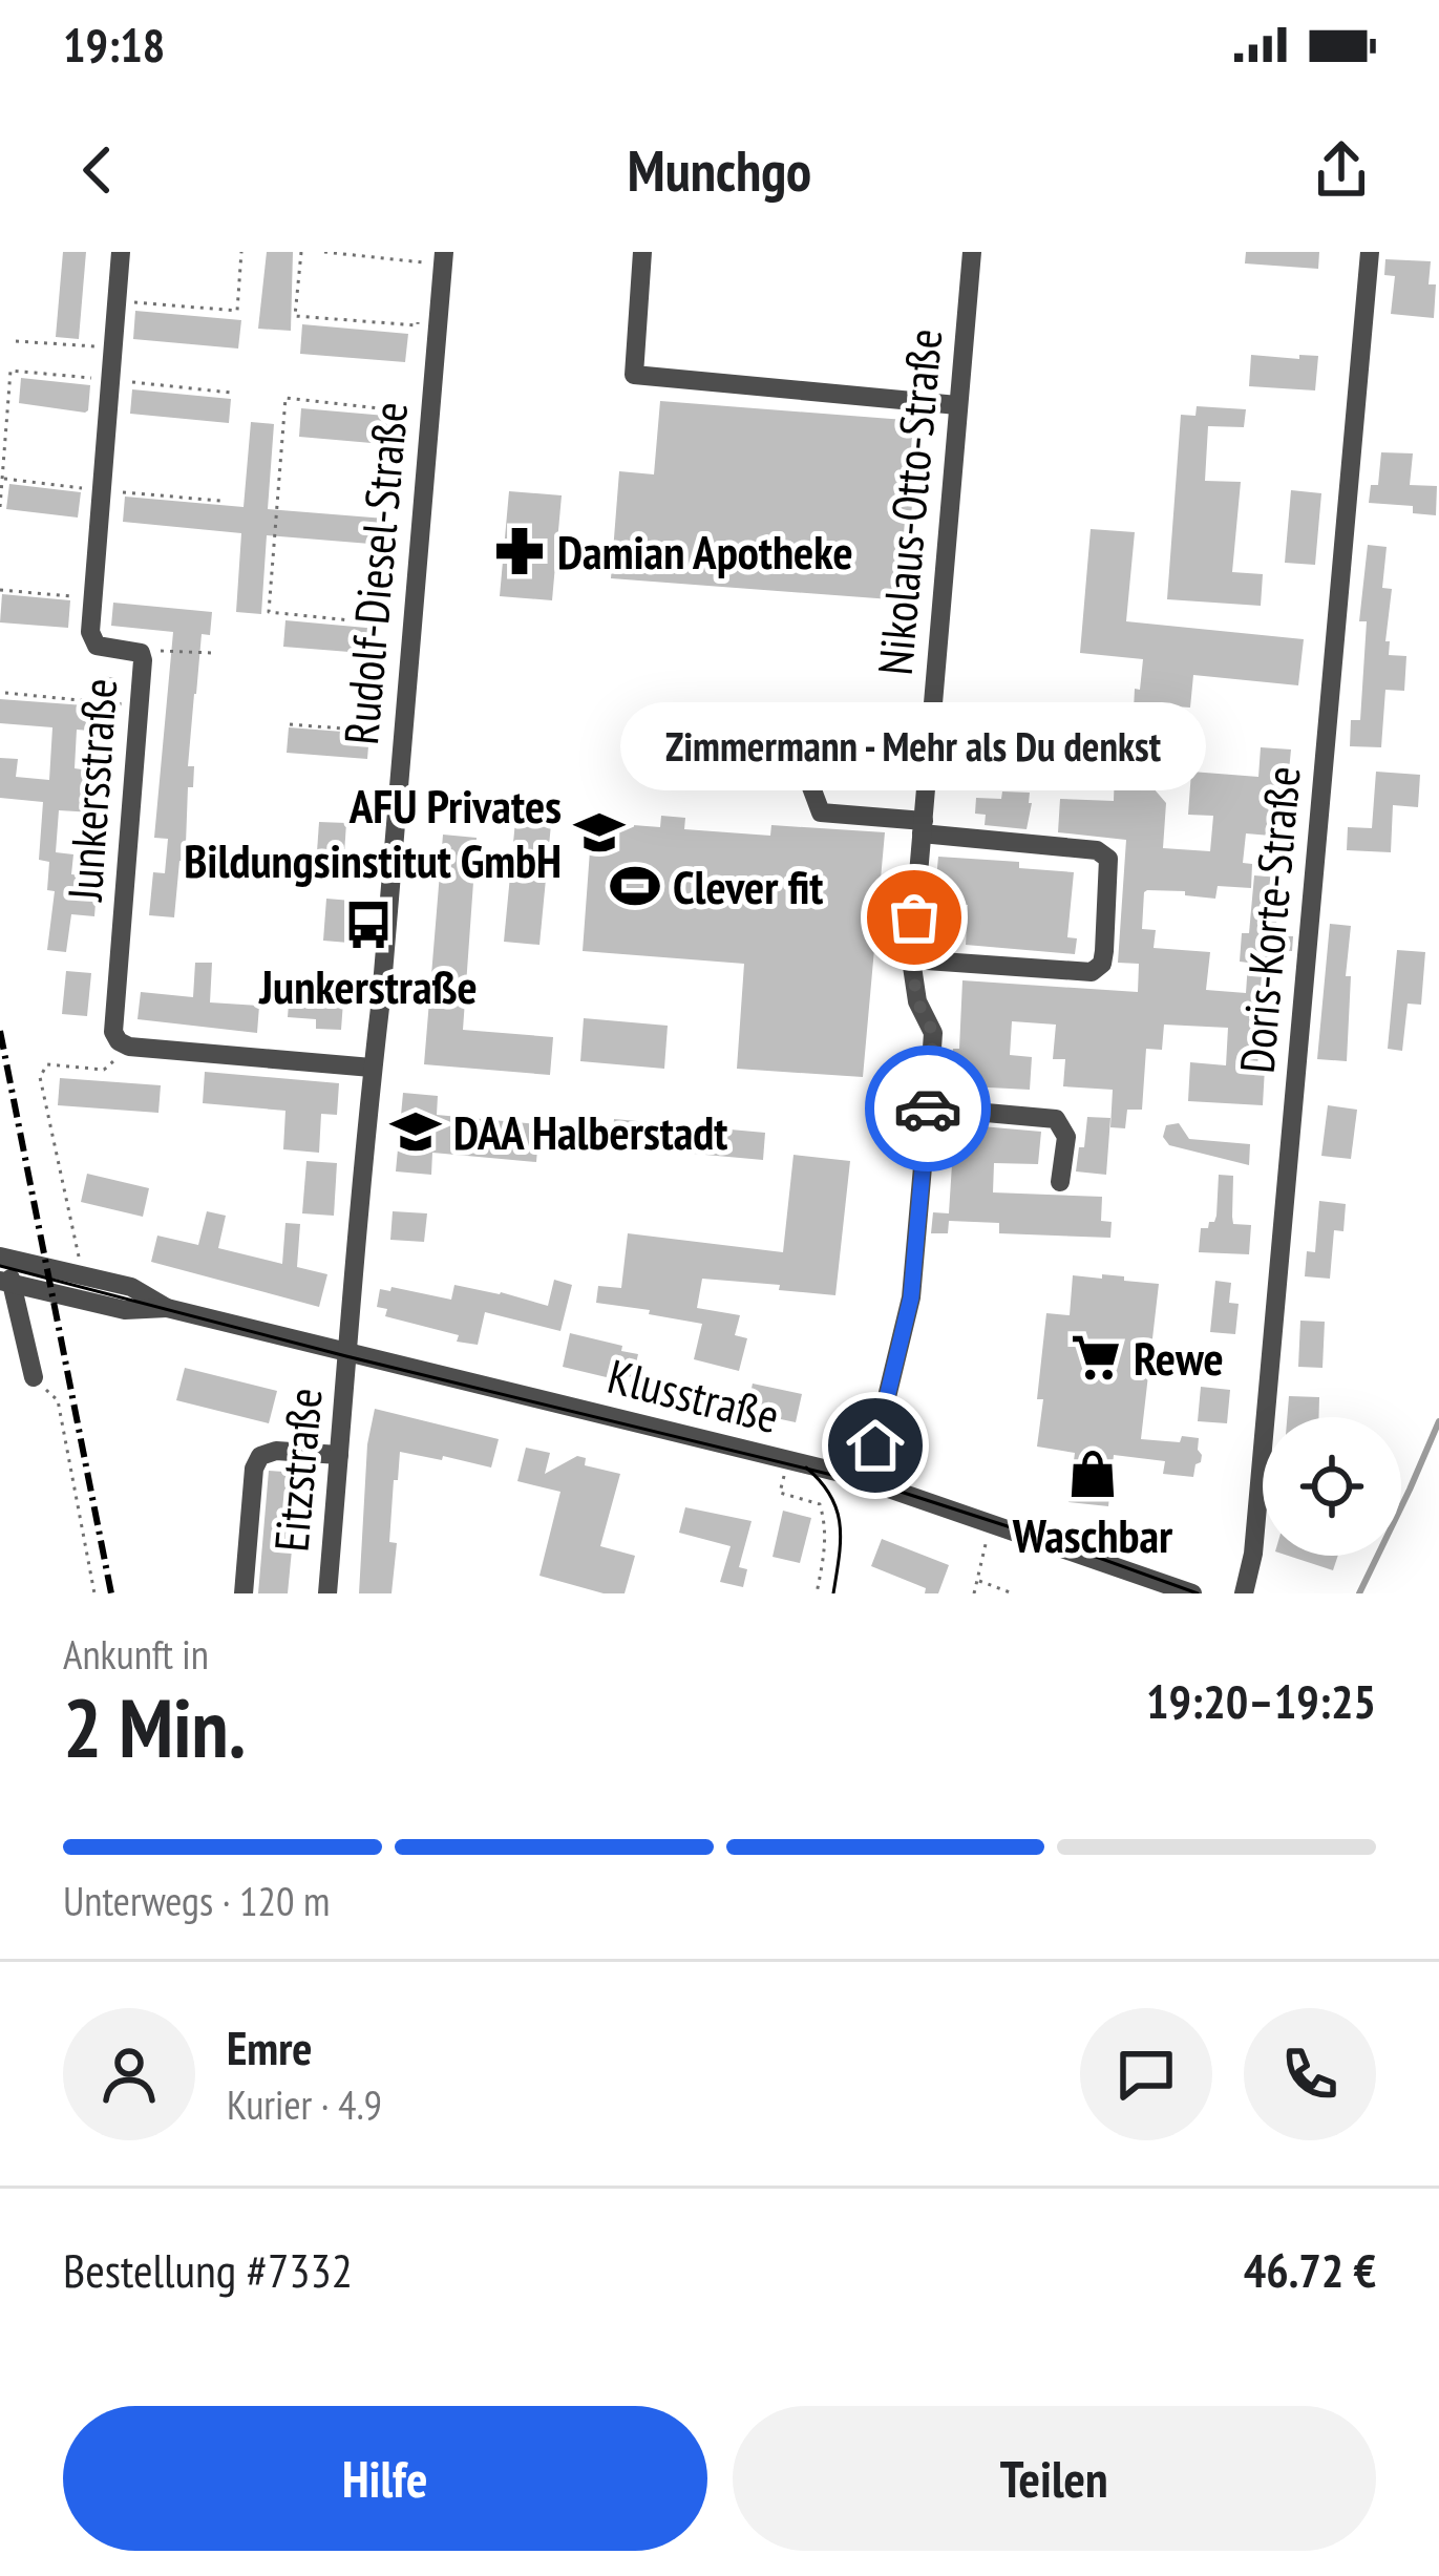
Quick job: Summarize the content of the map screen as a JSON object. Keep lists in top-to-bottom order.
{
  "streets": {
    "street": [
      "Nikolaus-Otto-Straße",
      "Rudolf-Diesel-Straße",
      "Junkersstraße",
      "Doris-Korte-Straße",
      "Klusstraße",
      "Eitzstraße"
    ]
  },
  "crossings": [
    ["Nikolaus-Otto-Straße", "Klusstraße"],
    ["Rudolf-Diesel-Straße", "Klusstraße"],
    ["Rudolf-Diesel-Straße", "Eitzstraße"],
    ["Klusstraße", "Eitzstraße"]
  ],
  "places": {
    "pharmacy": ["Damian Apotheke"],
    "school or university": ["AFU Privates Bildungsinstitut GmbH", "DAA Halberstadt"],
    "sports": ["Clever fit"],
    "other": ["Zimmermann - Mehr als Du denkst"],
    "bus stop": ["Junkerstraße"],
    "supermarket": ["Rewe"],
    "shop": ["Waschbar"]
  },
  "page": {
    "status": "19:18",
    "header": "Munchgo",
    "bubble": "Zimmermann - Mehr als Du denkst",
    "heading": ["2 Min.", "Ankunft in", "19:20–19:25"],
    "panel": [
      "Emre",
      "Kurier · 4.9",
      "Bestellung #7332",
      "46.72 €"
    ],
    "bar": "Unterwegs · 120 m",
    "buttons": ["Hilfe", "Teilen"]
  }
}
